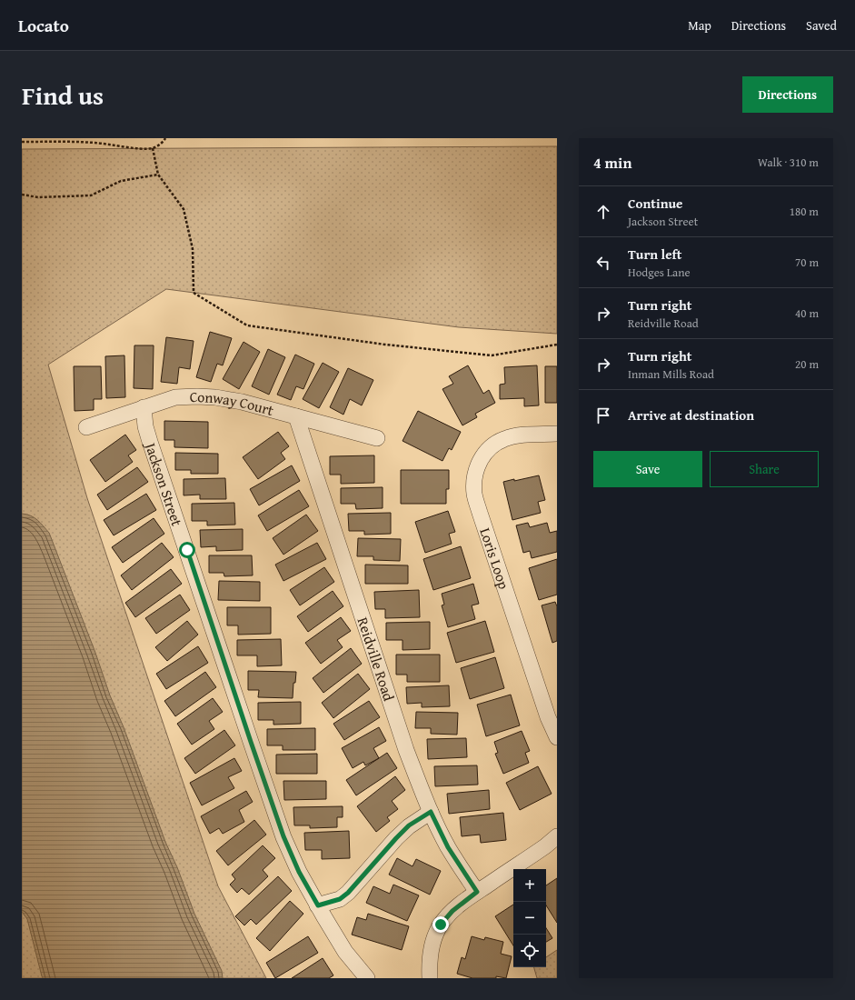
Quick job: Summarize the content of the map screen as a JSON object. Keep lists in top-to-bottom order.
{
  "streets": {
    "street": [
      "Conway Court",
      "Jackson Street",
      "Loris Loop",
      "Reidville Road"
    ]
  },
  "crossings": [
    ["Conway Court", "Jackson Street"],
    ["Conway Court", "Reidville Road"]
  ],
  "page": {
    "header": "Locato",
    "nav": ["Map", "Directions", "Saved"],
    "title": "Find us",
    "buttons": [
      "Directions",
      ["Save", "Share"]
    ],
    "heading": ["4 min", "Walk · 310 m"],
    "list": [
      ["Continue", "Jackson Street", "180 m"],
      ["Turn left", "Hodges Lane", "70 m"],
      ["Turn right", "Reidville Road", "40 m"],
      ["Turn right", "Inman Mills Road", "20 m"],
      "Arrive at destination"
    ],
    "map_buttons": ["+", "−"]
  }
}
